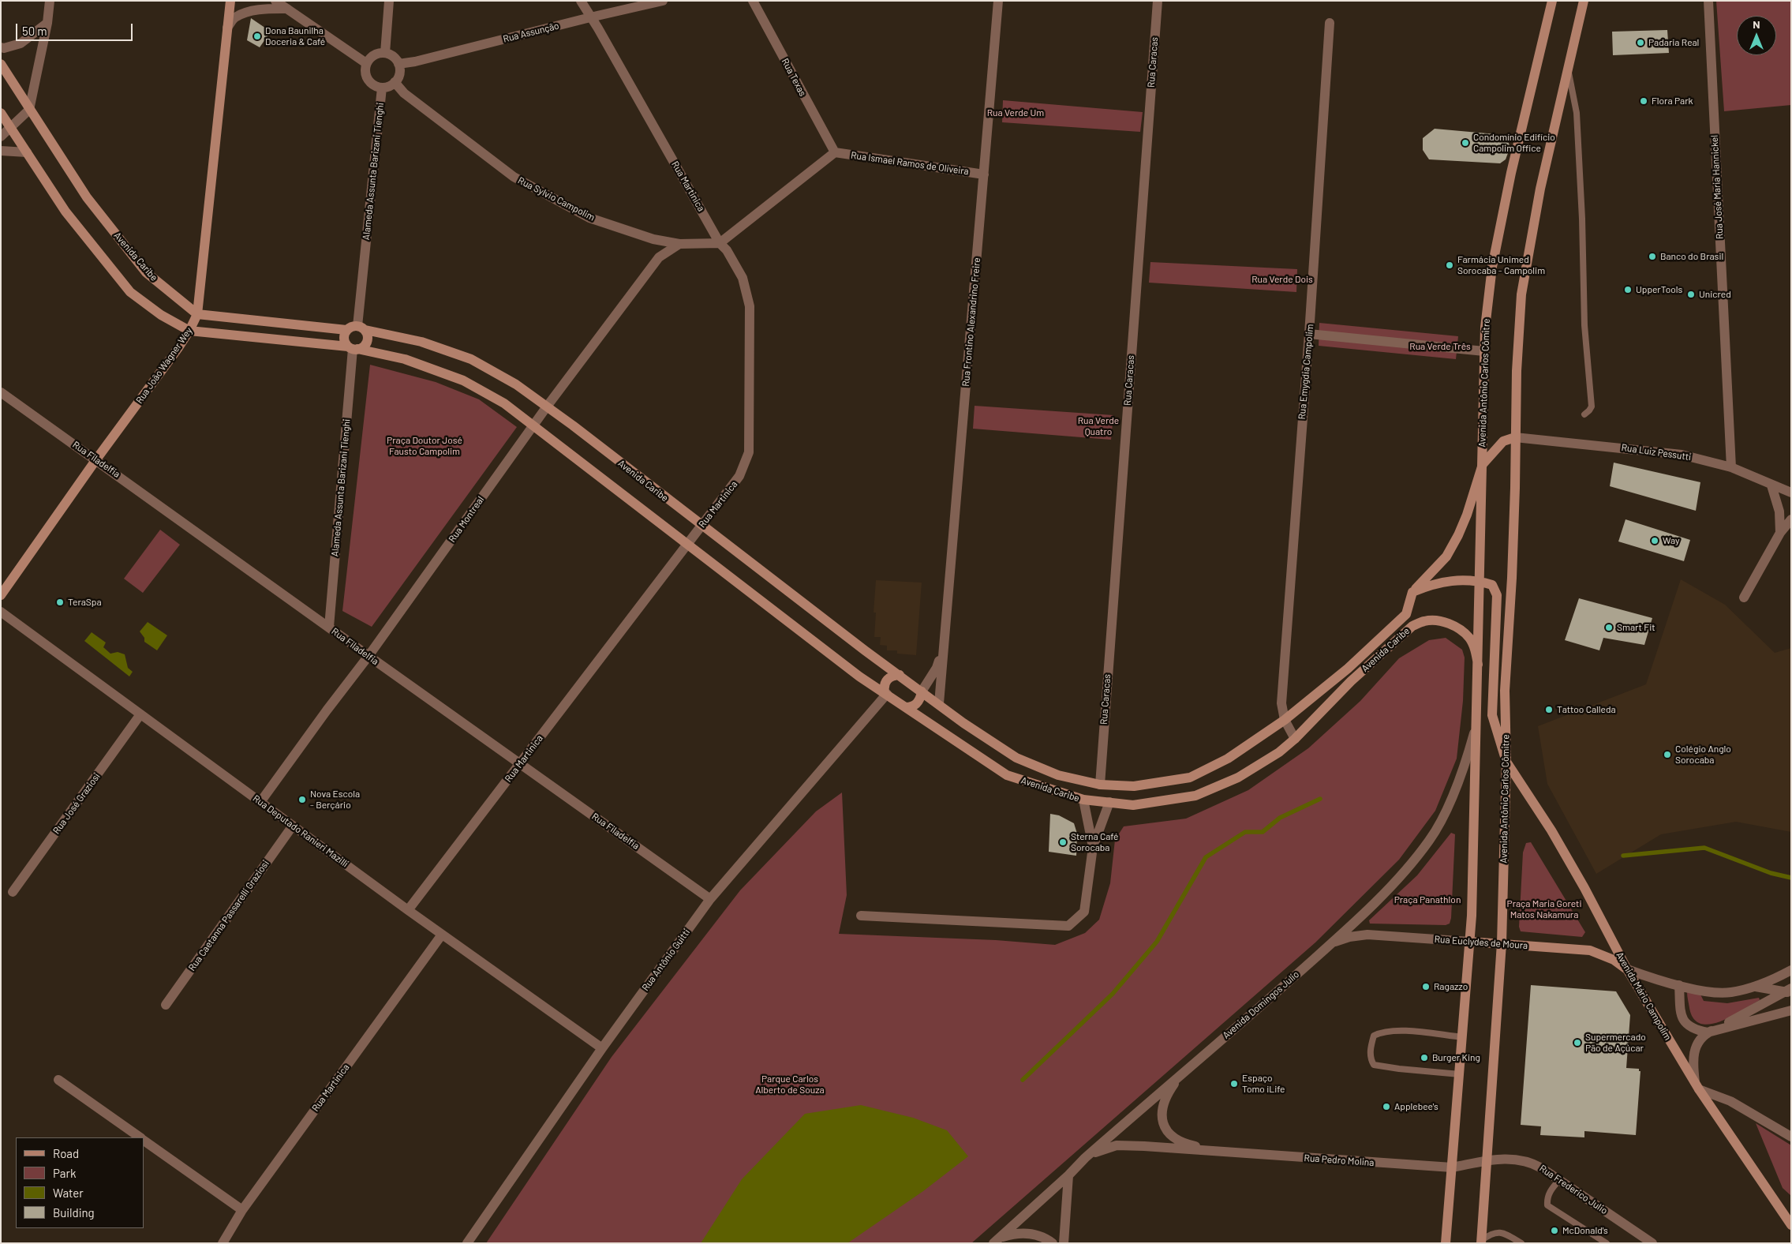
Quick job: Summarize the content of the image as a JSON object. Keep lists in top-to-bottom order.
{
  "streets": {
    "street": [
      "Rua Assunção",
      "Rua Caracas",
      "Rua Texas",
      "Rua Ismael Ramos de Oliveira",
      "Alameda Assunta Barizani Tienghi",
      "Rua Martinica",
      "Rua José Maria Hannickel",
      "Rua Sylvio Campolim",
      "Avenida Caribe",
      "Rua Frontino Alexandrino Freire",
      "Rua João Wagner Wey",
      "Rua Emygdia Campolim",
      "Avenida Antônio Carlos Cômitre",
      "Rua Luiz Pessutti",
      "Rua Filadelfia",
      "Rua Montreal",
      "Rua José Graziosi",
      "Rua Deputado Ranieri Mazilli",
      "Rua Caetanna Passarelli Graziosi",
      "Rua Euclydes de Moura",
      "Rua Antônio Guitti",
      "Avenida Mário Campolim",
      "Avenida Domingos Julio",
      "Rua Pedro Molina",
      "Rua Frederico Julio"
    ]
  },
  "crossings": [
    ["Rua Assunção", "Alameda Assunta Barizani Tienghi"],
    ["Rua Assunção", "Rua Martinica"],
    ["Rua Assunção", "Rua Sylvio Campolim"],
    ["Rua Caracas", "Avenida Caribe"],
    ["Rua Texas", "Rua Ismael Ramos de Oliveira"],
    ["Rua Ismael Ramos de Oliveira", "Rua Frontino Alexandrino Freire"],
    ["Alameda Assunta Barizani Tienghi", "Rua Sylvio Campolim"],
    ["Alameda Assunta Barizani Tienghi", "Avenida Caribe"],
    ["Alameda Assunta Barizani Tienghi", "Rua Filadelfia"],
    ["Rua Martinica", "Rua Sylvio Campolim"],
    ["Rua Martinica", "Avenida Caribe"],
    ["Rua Martinica", "Rua Filadelfia"],
    ["Rua Martinica", "Rua Deputado Ranieri Mazilli"],
    ["Rua José Maria Hannickel", "Rua Luiz Pessutti"],
    ["Rua Sylvio Campolim", "Rua Montreal"],
    ["Avenida Caribe", "Rua Frontino Alexandrino Freire"],
    ["Avenida Caribe", "Rua João Wagner Wey"],
    ["Avenida Caribe", "Rua Emygdia Campolim"],
    ["Avenida Caribe", "Avenida Antônio Carlos Cômitre"],
    ["Avenida Caribe", "Rua Montreal"],
    ["Avenida Caribe", "Rua Antônio Guitti"],
    ["Rua Frontino Alexandrino Freire", "Rua Antônio Guitti"],
    ["Rua João Wagner Wey", "Rua Filadelfia"],
    ["Avenida Antônio Carlos Cômitre", "Rua Luiz Pessutti"],
    ["Avenida Antônio Carlos Cômitre", "Rua Euclydes de Moura"],
    ["Avenida Antônio Carlos Cômitre", "Avenida Mário Campolim"],
    ["Avenida Antônio Carlos Cômitre", "Avenida Domingos Julio"],
    ["Avenida Antônio Carlos Cômitre", "Rua Pedro Molina"],
    ["Avenida Antônio Carlos Cômitre", "Rua Frederico Julio"],
    ["Rua Filadelfia", "Rua Montreal"],
    ["Rua Filadelfia", "Rua Antônio Guitti"],
    ["Rua Montreal", "Rua Deputado Ranieri Mazilli"],
    ["Rua José Graziosi", "Rua Deputado Ranieri Mazilli"],
    ["Rua Deputado Ranieri Mazilli", "Rua Caetanna Passarelli Graziosi"],
    ["Rua Deputado Ranieri Mazilli", "Rua Antônio Guitti"],
    ["Rua Euclydes de Moura", "Avenida Mário Campolim"],
    ["Rua Euclydes de Moura", "Avenida Domingos Julio"],
    ["Avenida Domingos Julio", "Rua Pedro Molina"]
  ],
  "parks": [
    "Rua Verde Um",
    "Rua Verde Dois",
    "Rua Verde Três",
    "Rua Verde Quatro",
    "Praça Doutor José Fausto Campolim",
    "Praça Panathlon",
    "Praça Maria Goreti Matos Nakamura",
    "Parque Carlos Alberto de Souza"
  ],
  "places": [
    "Dona Baunilha Doceria & Café",
    "Padaria Real",
    "Flora Park",
    "Condomínio Edifício Campolim Office",
    "Banco do Brasil",
    "Farmácia Unimed Sorocaba - Campolim",
    "UpperTools",
    "Unicred",
    "Way",
    "TeraSpa",
    "Smart Fit",
    "Tattoo Calleda",
    "Colégio Anglo Sorocaba",
    "Nova Escola - Berçário",
    "Sterna Café Sorocaba",
    "Ragazzo",
    "Supermercado Pão de Açúcar",
    "Burger King",
    "Espaço Tomo iLife",
    "Applebee's",
    "McDonald's"
  ],
  "legend": [
    "Road",
    "Park",
    "Water",
    "Building"
  ],
  "scale_bar": "50 m",
  "north": "top"
}
